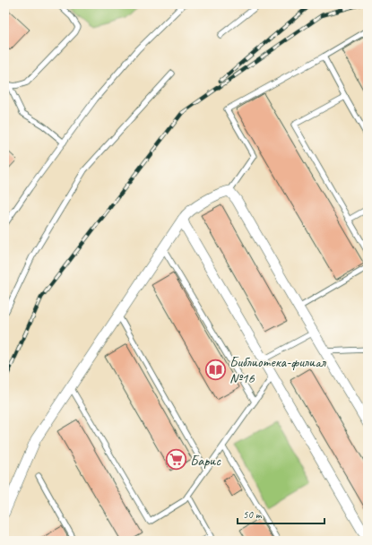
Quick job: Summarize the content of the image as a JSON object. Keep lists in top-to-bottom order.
{
  "places": {
    "library": ["Библиотека-филиал №16"],
    "supermarket": ["Барис"]
  },
  "scale_bar": "50 m"
}
